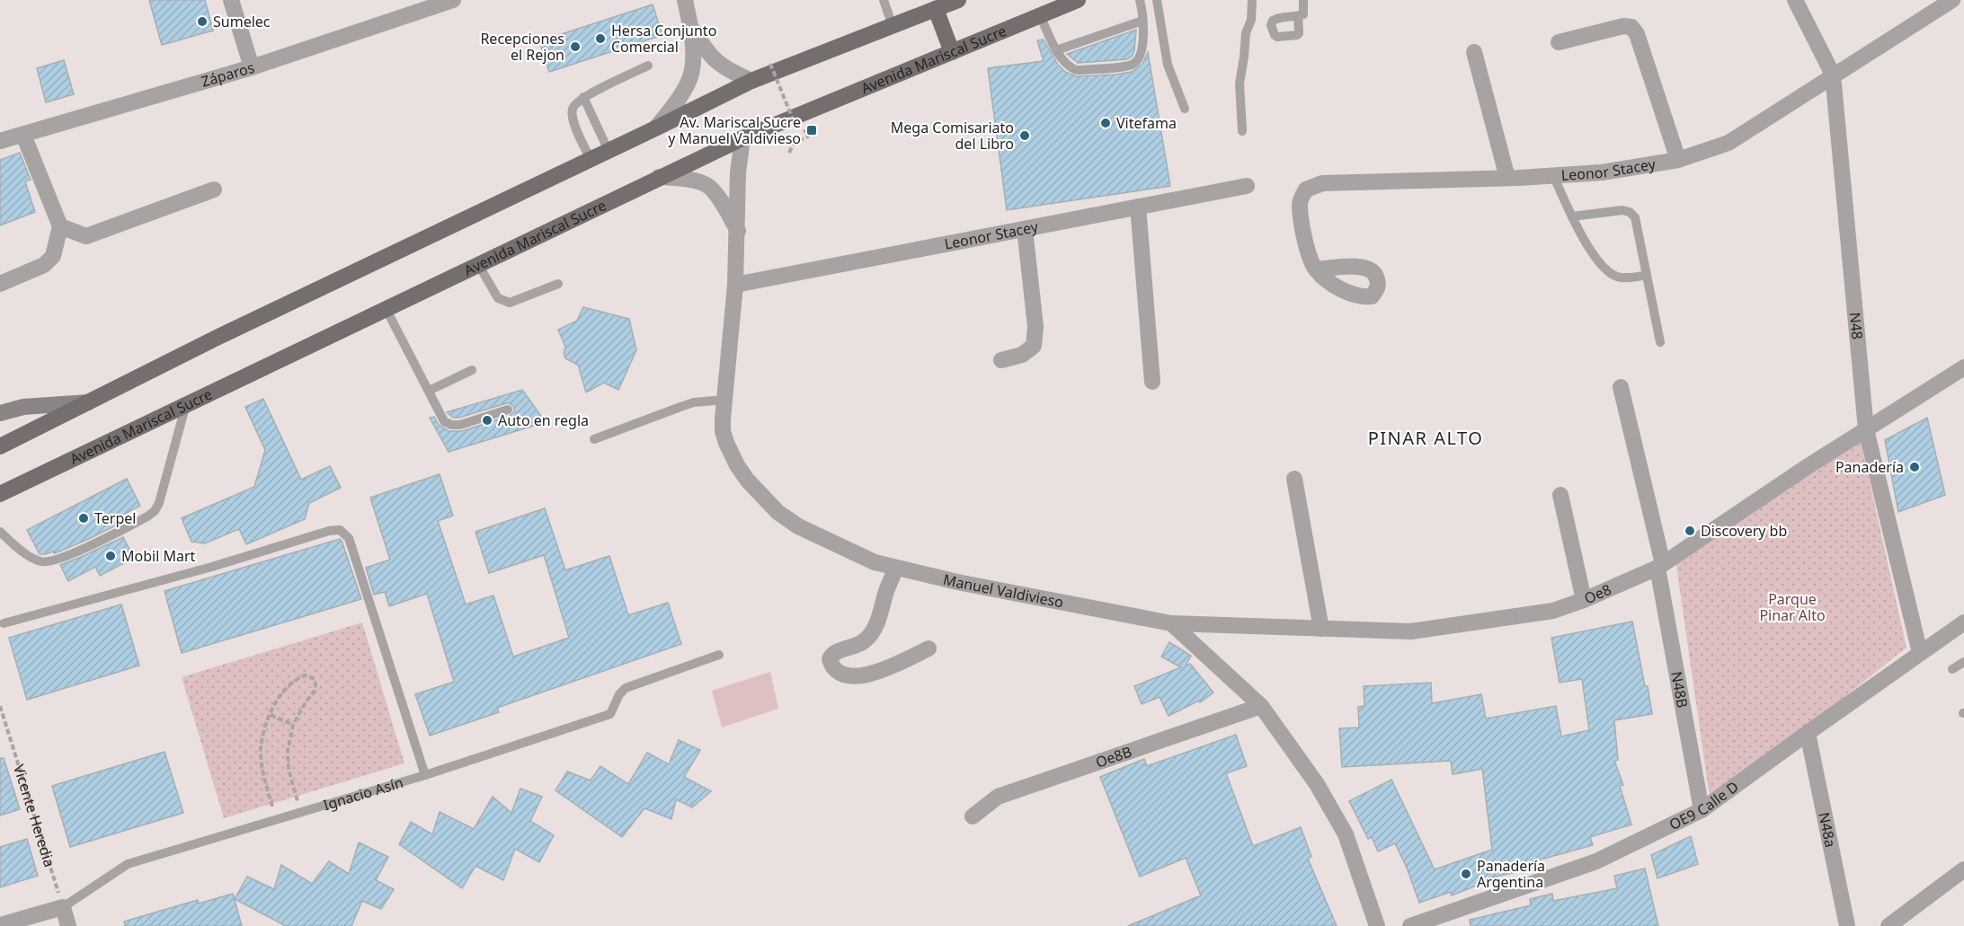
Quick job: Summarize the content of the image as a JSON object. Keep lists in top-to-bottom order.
{
  "streets": {
    "main road": ["Avenida Mariscal Sucre"],
    "street": [
      "Záparos",
      "Leonor Stacey",
      "N48",
      "Manuel Valdivieso",
      "Oe8",
      "N48B",
      "Oe8B",
      "Ignacio Asín",
      "OE9 Calle D",
      "N48a"
    ],
    "path": ["Vicente Heredia"]
  },
  "crossings": [
    ["Avenida Mariscal Sucre", "Manuel Valdivieso"],
    ["Leonor Stacey", "N48"],
    ["Leonor Stacey", "Manuel Valdivieso"],
    ["N48", "Oe8"],
    ["N48", "OE9 Calle D"],
    ["Manuel Valdivieso", "Oe8"],
    ["Oe8", "N48B"],
    ["N48B", "OE9 Calle D"],
    ["Ignacio Asín", "Vicente Heredia"],
    ["OE9 Calle D", "N48a"]
  ],
  "districts": ["PINAR ALTO"],
  "parks": ["Parque Pinar Alto"],
  "places": {
    "other": [
      "Sumelec",
      "Hersa Conjunto Comercial",
      "Recepciones el Rejon",
      "Vitefama",
      "Mega Comisariato del Libro",
      "Auto en regla",
      "Panadería",
      "Terpel",
      "Discovery bb",
      "Mobil Mart",
      "Panadería Argentina"
    ],
    "transit": ["Av. Mariscal Sucre y Manuel Valdivieso"]
  }
}
